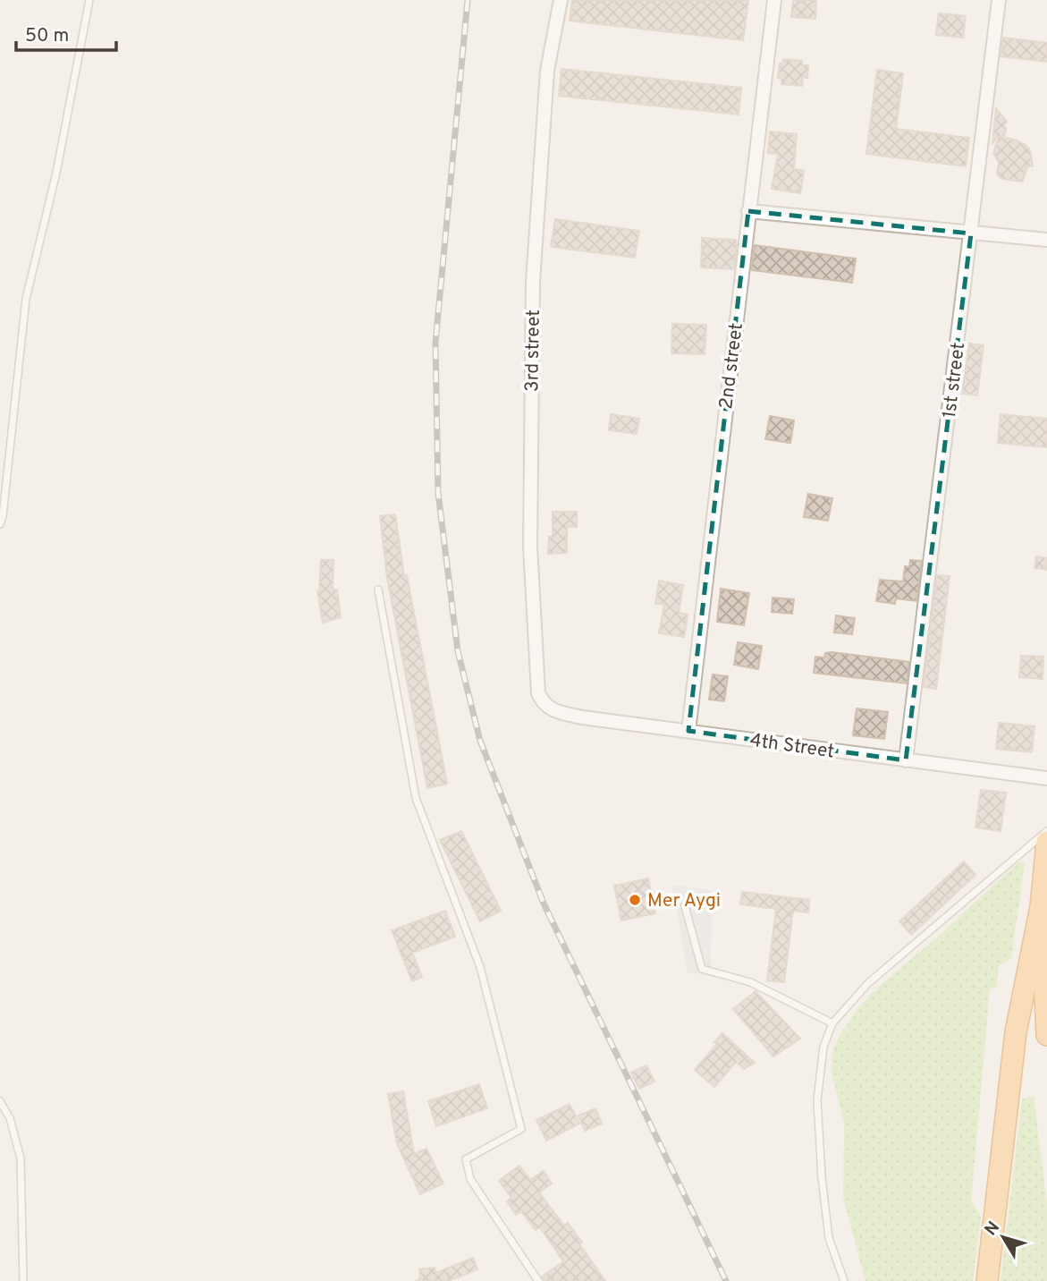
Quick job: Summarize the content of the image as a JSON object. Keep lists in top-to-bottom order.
{
  "streets": {
    "street": [
      "3rd street",
      "2nd street",
      "1st street",
      "4th Street"
    ]
  },
  "crossings": [
    ["3rd street", "4th Street"],
    ["2nd street", "4th Street"],
    ["1st street", "4th Street"]
  ],
  "places": ["Mer Aygi"],
  "scale_bar": "50 m",
  "north": "top left"
}
